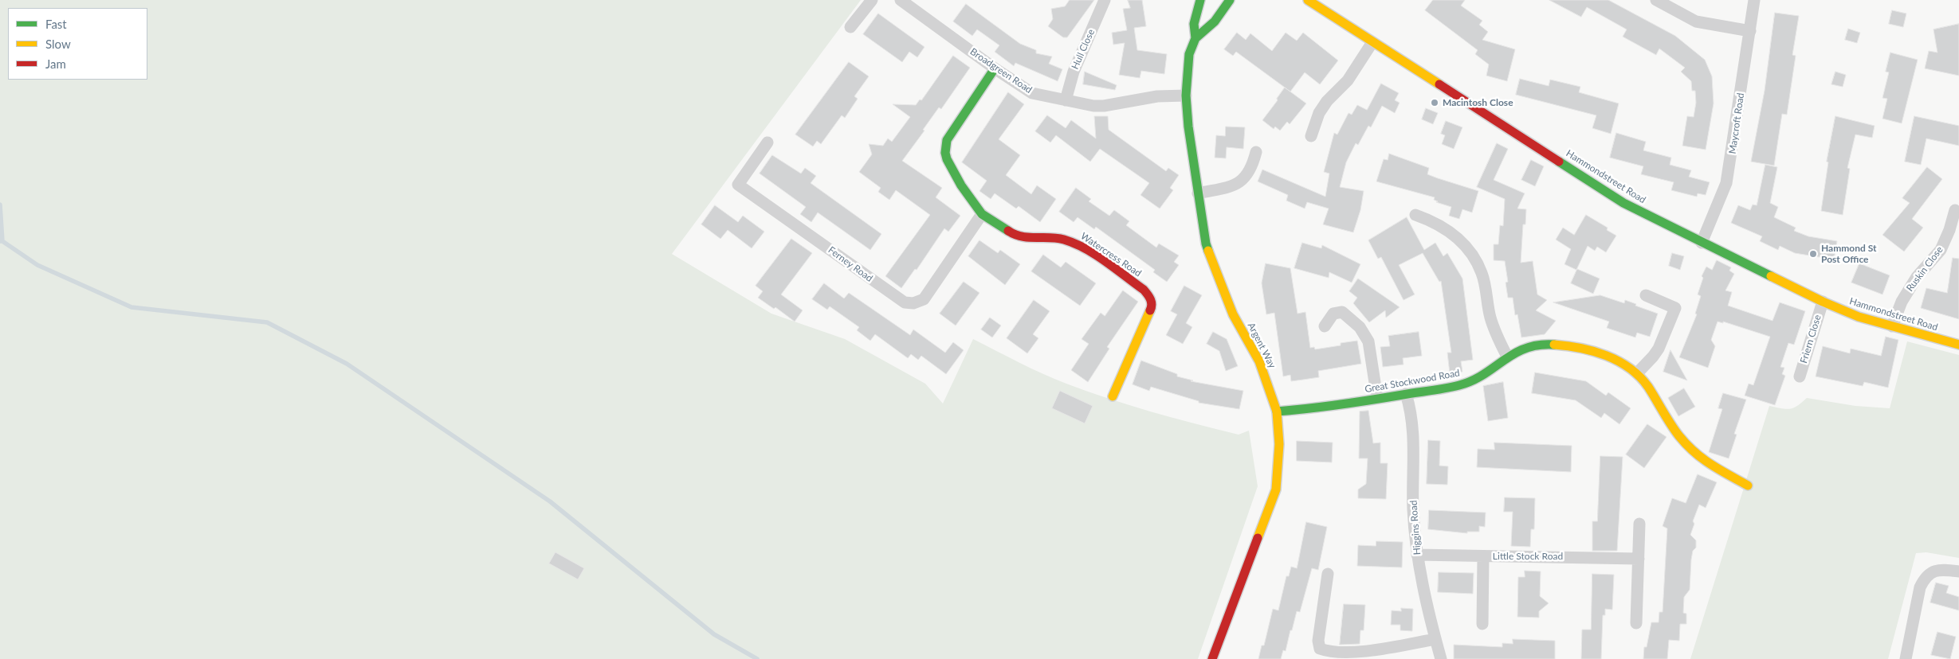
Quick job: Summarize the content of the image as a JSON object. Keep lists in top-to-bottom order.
{
  "streets": {
    "street": [
      "Hull Close",
      "Broadgreen Road",
      "Maycroft Road",
      "Hammondstreet Road",
      "Watercress Road",
      "Ferney Road",
      "Ruskin Close",
      "Friern Close",
      "Argent Way",
      "Great Stockwood Road",
      "Higgins Road",
      "Little Stock Road"
    ]
  },
  "crossings": [
    ["Hull Close", "Broadgreen Road"],
    ["Broadgreen Road", "Watercress Road"],
    ["Broadgreen Road", "Argent Way"],
    ["Maycroft Road", "Hammondstreet Road"],
    ["Hammondstreet Road", "Ruskin Close"],
    ["Hammondstreet Road", "Friern Close"],
    ["Watercress Road", "Ferney Road"],
    ["Argent Way", "Great Stockwood Road"],
    ["Great Stockwood Road", "Higgins Road"],
    ["Higgins Road", "Little Stock Road"]
  ],
  "places": ["Macintosh Close", "Hammond St Post Office"],
  "legend": ["Fast", "Slow", "Jam"]
}
